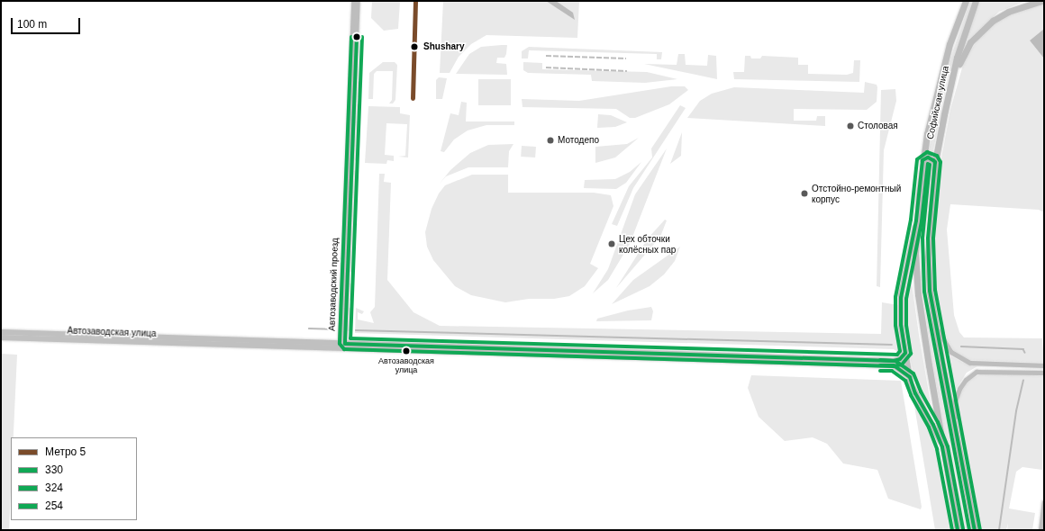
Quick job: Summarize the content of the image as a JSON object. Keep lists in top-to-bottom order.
{
  "streets": {
    "main road": ["Софийская улица"],
    "street": ["Автозаводский проезд", "Автозаводская улица"]
  },
  "crossings": [
    ["Автозаводский проезд", "Автозаводская улица"]
  ],
  "places": [
    "Shushary",
    "Столовая",
    "Мотодепо",
    "Отстойно-ремонтный корпус",
    "Цех обточки колёсных пар",
    "Автозаводская улица"
  ],
  "lines": [
    "metro line 5",
    "transit line 330",
    "transit line 324",
    "transit line 254"
  ],
  "legend": [
    "Метро 5",
    "330",
    "324",
    "254"
  ],
  "scale_bar": "100 m"
}
